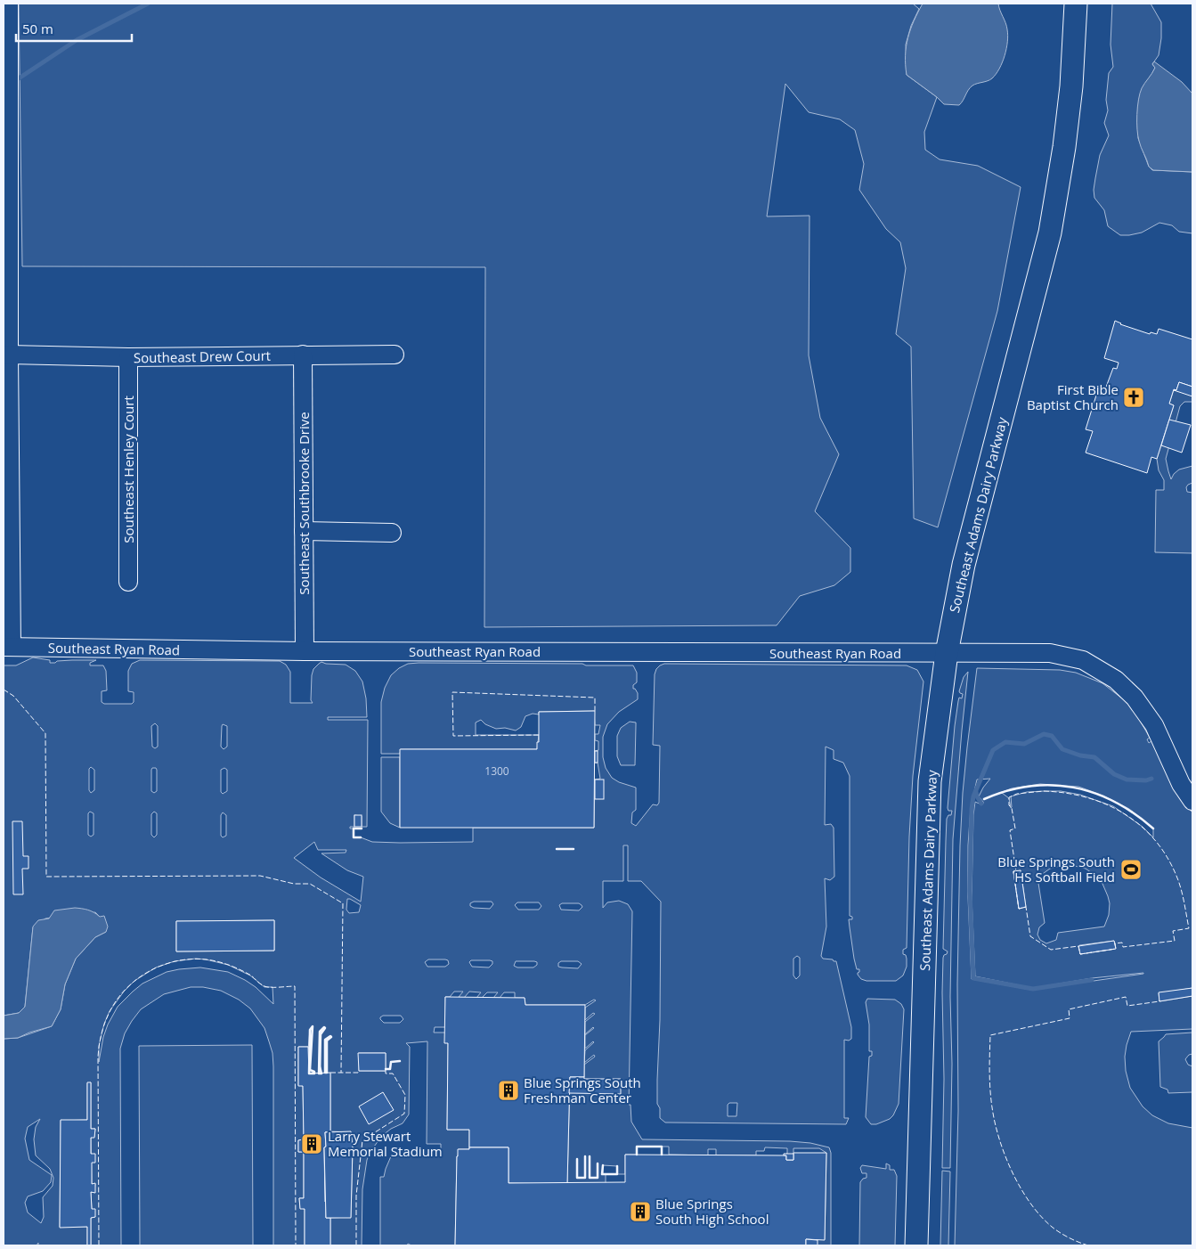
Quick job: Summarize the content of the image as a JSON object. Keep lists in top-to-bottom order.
{
  "streets": {
    "main road": ["Southeast Adams Dairy Parkway"],
    "street": [
      "Southeast Drew Court",
      "Southeast Henley Court",
      "Southeast Southbrooke Drive",
      "Southeast Ryan Road"
    ]
  },
  "crossings": [
    ["Southeast Drew Court", "Southeast Henley Court"],
    ["Southeast Drew Court", "Southeast Southbrooke Drive"],
    ["Southeast Southbrooke Drive", "Southeast Ryan Road"],
    ["Southeast Adams Dairy Parkway", "Southeast Ryan Road"]
  ],
  "places": {
    "church": ["First Bible Baptist Church"],
    "sports": ["Blue Springs South HS Softball Field"],
    "building": ["Blue Springs South Freshman Center", "Larry Stewart Memorial Stadium", "Blue Springs South High School"]
  },
  "house_numbers": ["1300"],
  "scale_bar": "50 m"
}
